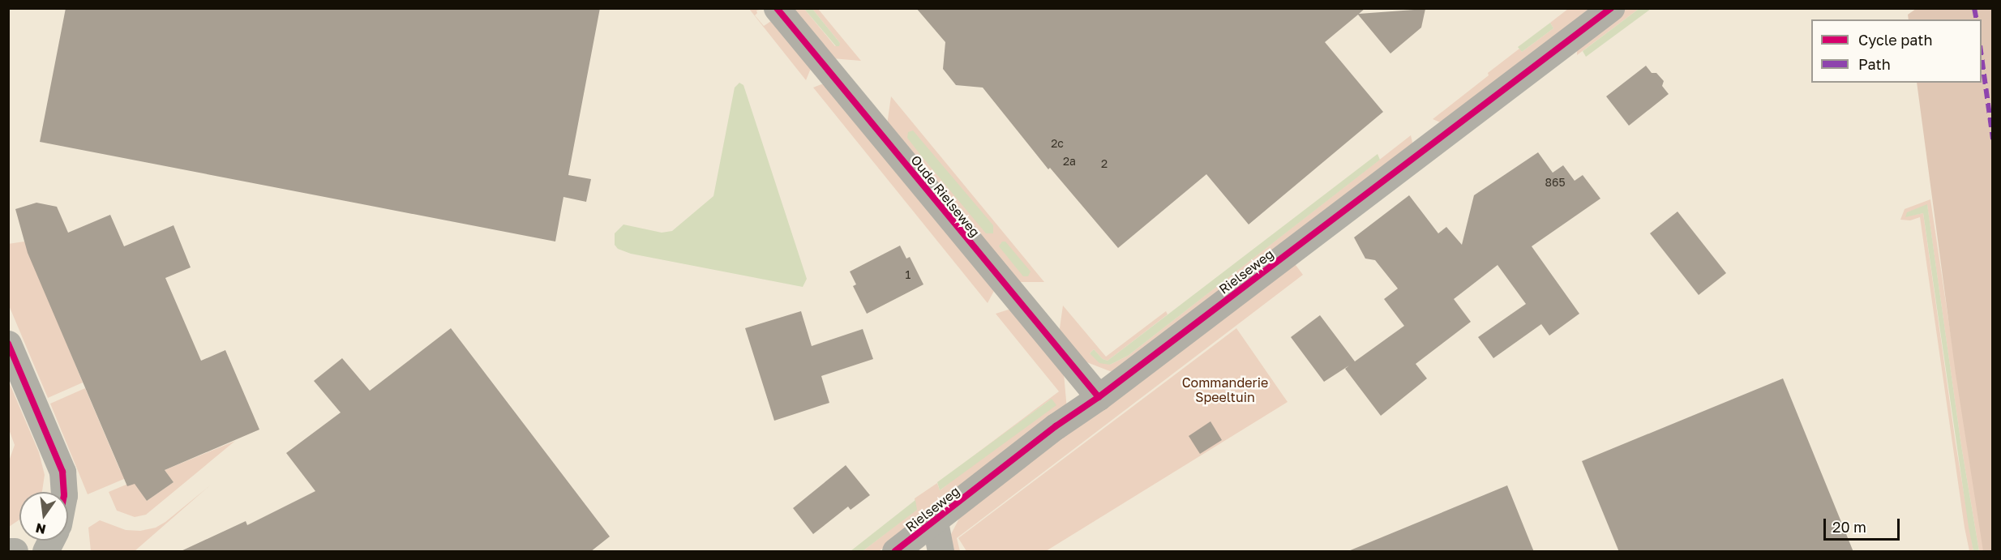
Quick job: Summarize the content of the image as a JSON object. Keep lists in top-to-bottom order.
{
  "streets": {
    "street": ["Oude Rielseweg", "Rielseweg"]
  },
  "crossings": [
    ["Oude Rielseweg", "Rielseweg"]
  ],
  "parks": ["Commanderie Speeltuin"],
  "house_numbers": [
    "2c",
    "2a",
    "2",
    "865",
    "1"
  ],
  "legend": ["Cycle path", "Path"],
  "scale_bar": "20 m",
  "north": "bottom"
}
